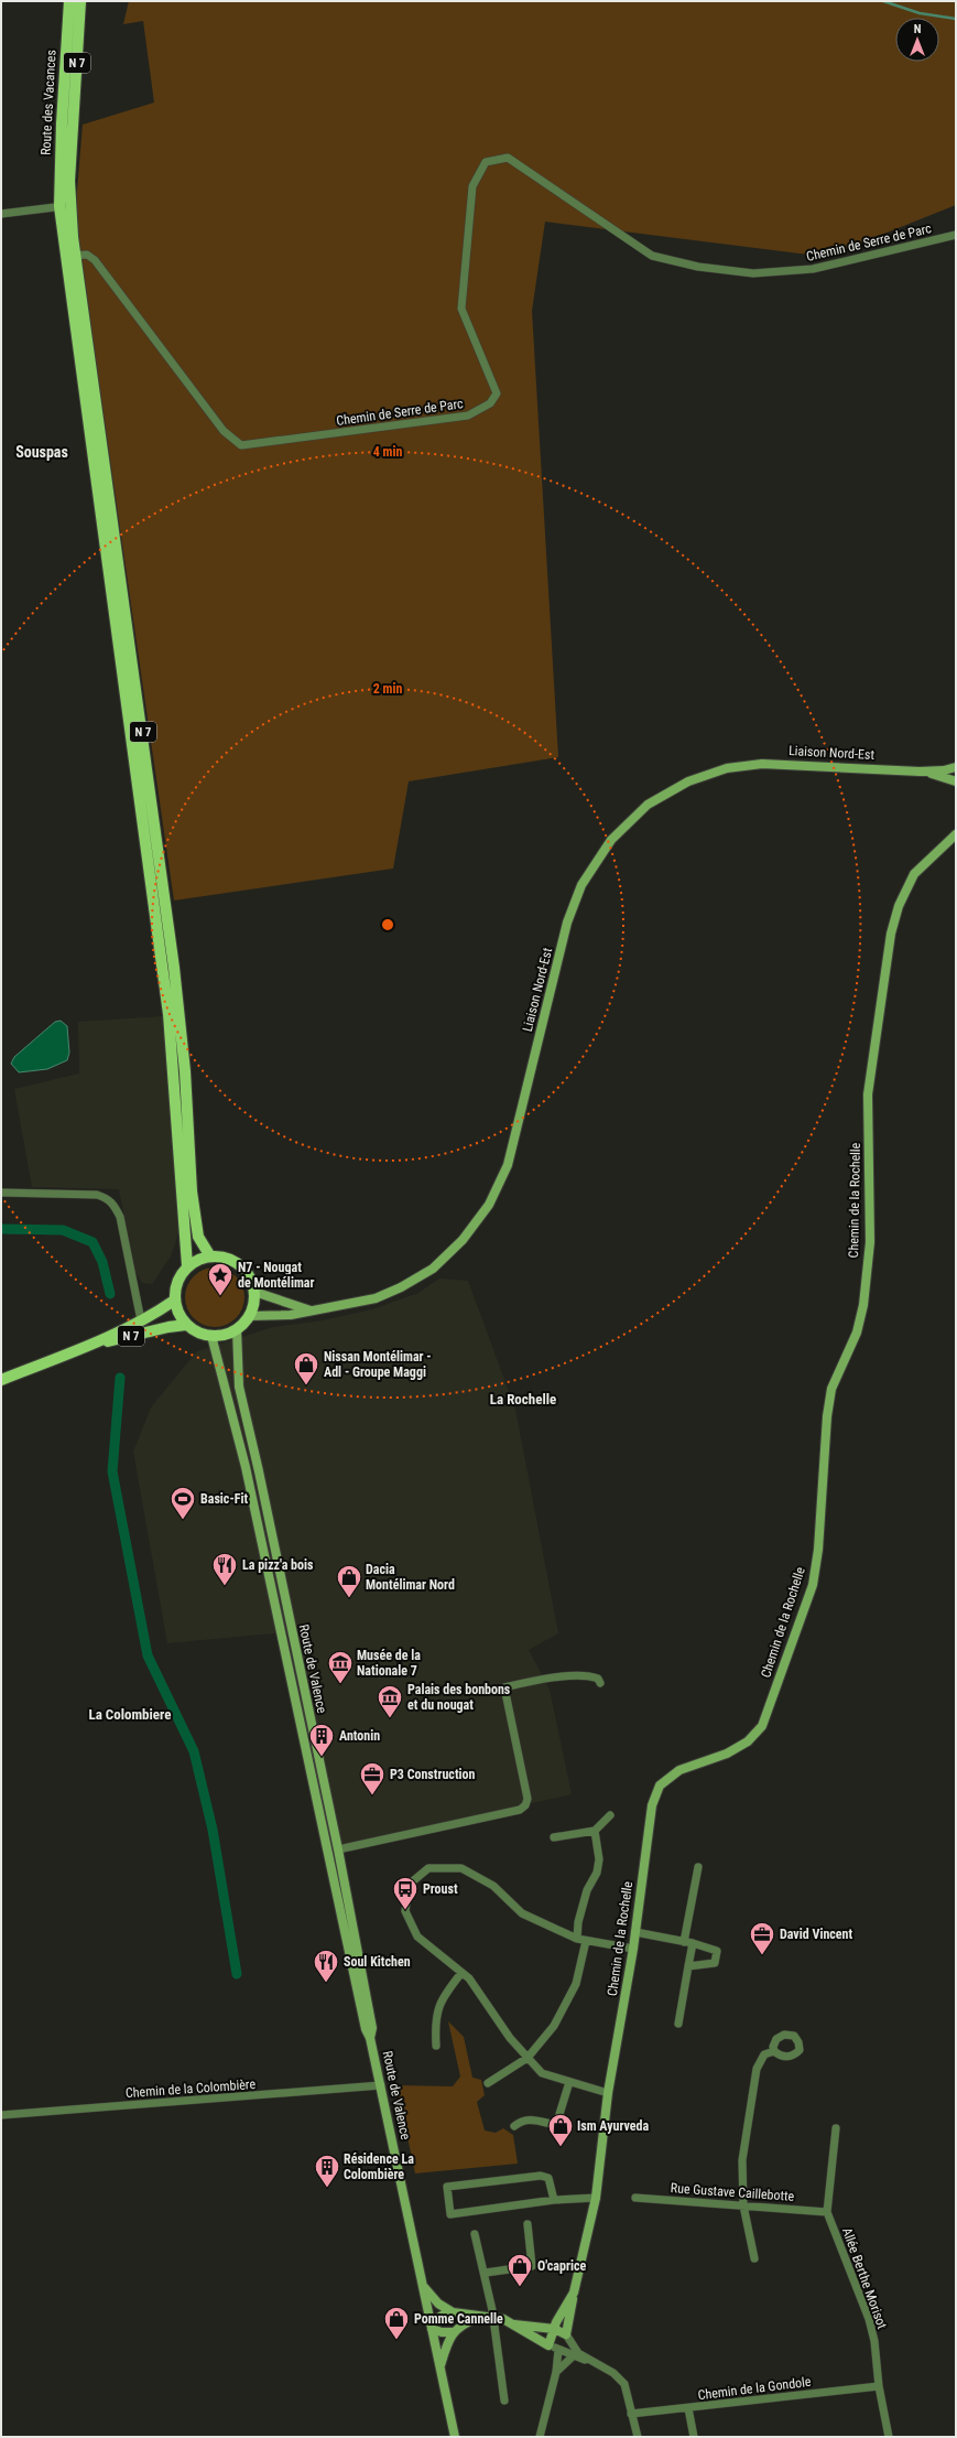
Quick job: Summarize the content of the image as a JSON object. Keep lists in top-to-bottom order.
{
  "streets": {
    "main road": [
      "N 7",
      "Route des Vacances",
      "Liaison Nord-Est",
      "Chemin de la Rochelle",
      "Route de Valence"
    ],
    "street": [
      "Chemin de Serre de Parc",
      "Chemin de la Colombière",
      "Rue Gustave Caillebotte",
      "Allée Berthe Morisot",
      "Chemin de la Gondole"
    ]
  },
  "crossings": [
    ["N 7", "Route des Vacances"],
    ["N 7", "Chemin de Serre de Parc"],
    ["N 7", "Liaison Nord-Est"],
    ["N 7", "Route de Valence"],
    ["Liaison Nord-Est", "Route de Valence"],
    ["Route de Valence", "Chemin de la Colombière"],
    ["Rue Gustave Caillebotte", "Allée Berthe Morisot"],
    ["Allée Berthe Morisot", "Chemin de la Gondole"]
  ],
  "districts": ["Souspas", "La Rochelle", "La Colombiere"],
  "places": {
    "place": ["N7 - Nougat de Montélimar"],
    "shop": [
      "Nissan Montélimar - Adl - Groupe Maggi",
      "Dacia Montélimar Nord",
      "Ism Ayurveda",
      "O'caprice",
      "Pomme Cannelle"
    ],
    "sports": ["Basic-Fit"],
    "restaurant": ["La pizz'a bois", "Soul Kitchen"],
    "museum": ["Musée de la Nationale 7", "Palais des bonbons et du nougat"],
    "building": ["Antonin", "Résidence La Colombière"],
    "office": ["P3 Construction", "David Vincent"],
    "bus stop": ["Proust"]
  },
  "north": "top",
  "rings": ["4 min", "2 min"]
}
